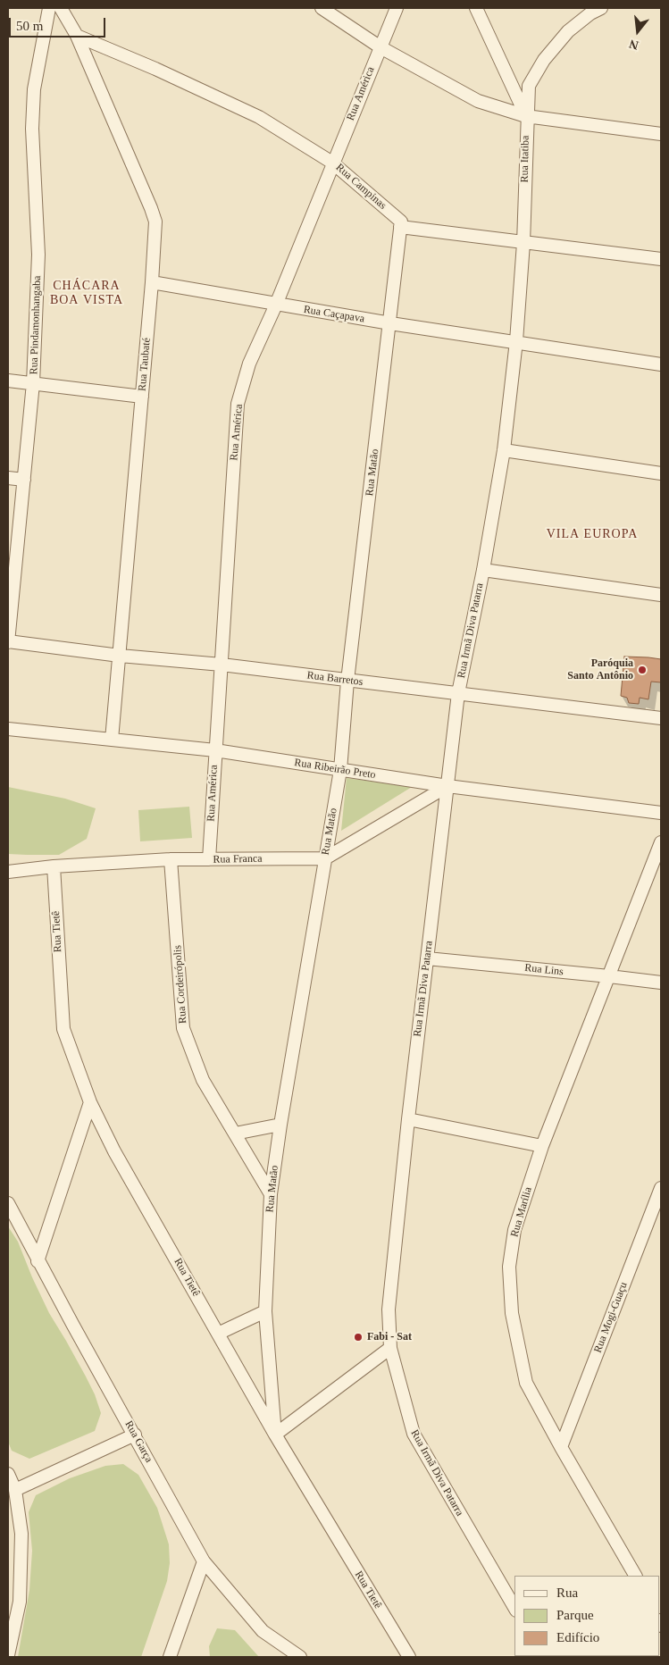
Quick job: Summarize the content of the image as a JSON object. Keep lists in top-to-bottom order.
{
  "streets": {
    "street": [
      "Rua América",
      "Rua Itatiba",
      "Rua Campinas",
      "Rua Caçapava",
      "Rua Pindamonhangaba",
      "Rua Taubaté",
      "Rua Matão",
      "Rua Irmã Diva Patarra",
      "Rua Barretos",
      "Rua Ribeirão Preto",
      "Rua Franca",
      "Rua Tietê",
      "Rua Lins",
      "Rua Cordeirópolis",
      "Rua Marília",
      "Rua Mogi-Guaçu",
      "Rua Garça"
    ]
  },
  "crossings": [
    ["Rua América", "Rua Campinas"],
    ["Rua América", "Rua Caçapava"],
    ["Rua América", "Rua Barretos"],
    ["Rua América", "Rua Ribeirão Preto"],
    ["Rua América", "Rua Franca"],
    ["Rua Itatiba", "Rua Caçapava"],
    ["Rua Itatiba", "Rua Irmã Diva Patarra"],
    ["Rua Campinas", "Rua Taubaté"],
    ["Rua Campinas", "Rua Matão"],
    ["Rua Caçapava", "Rua Taubaté"],
    ["Rua Caçapava", "Rua Matão"],
    ["Rua Caçapava", "Rua Irmã Diva Patarra"],
    ["Rua Pindamonhangaba", "Rua Barretos"],
    ["Rua Taubaté", "Rua Barretos"],
    ["Rua Taubaté", "Rua Ribeirão Preto"],
    ["Rua Matão", "Rua Barretos"],
    ["Rua Matão", "Rua Ribeirão Preto"],
    ["Rua Matão", "Rua Franca"],
    ["Rua Matão", "Rua Tietê"],
    ["Rua Matão", "Rua Cordeirópolis"],
    ["Rua Irmã Diva Patarra", "Rua Barretos"],
    ["Rua Irmã Diva Patarra", "Rua Ribeirão Preto"],
    ["Rua Irmã Diva Patarra", "Rua Lins"],
    ["Rua Franca", "Rua Tietê"],
    ["Rua Franca", "Rua Cordeirópolis"],
    ["Rua Lins", "Rua Marília"],
    ["Rua Marília", "Rua Mogi-Guaçu"]
  ],
  "districts": ["CHÁCARA BOA VISTA", "VILA EUROPA"],
  "places": ["Paróquia Santo Antônio", "Fabi - Sat"],
  "legend": ["Rua", "Parque", "Edifício"],
  "scale_bar": "50 m",
  "north": "bottom"
}
